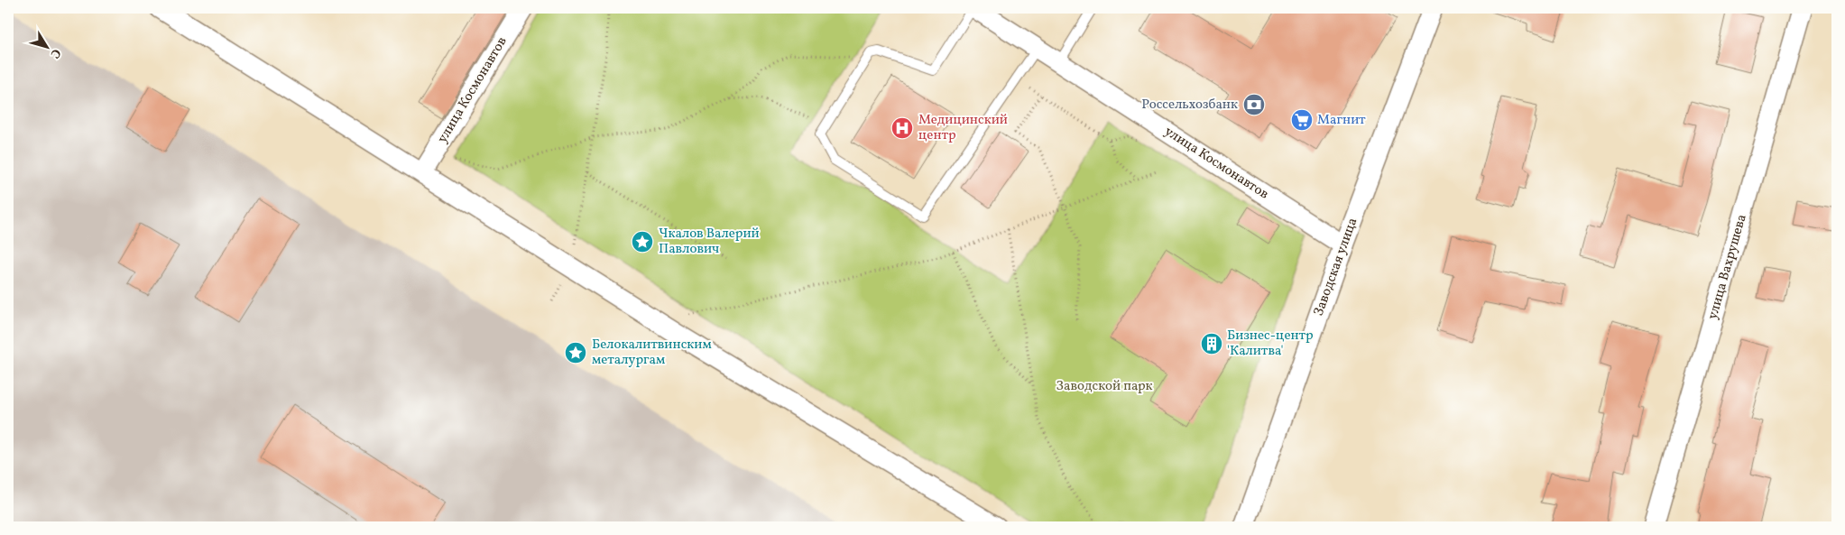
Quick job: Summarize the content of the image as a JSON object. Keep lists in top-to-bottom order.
{
  "streets": {
    "street": ["улица Космонавтов", "Заводская улица", "улица Вахрушева"]
  },
  "crossings": [
    ["улица Космонавтов", "Заводская улица"]
  ],
  "parks": ["Заводской парк"],
  "places": {
    "bank": ["Россельхозбанк"],
    "supermarket": ["Магнит"],
    "hospital": ["Медицинский центр"],
    "place": ["Чкалов Валерий Павлович", "Белокалитвинским металургам"],
    "building": ["Бизнес-центр 'Калитва'"]
  },
  "north": "bottom right"
}
